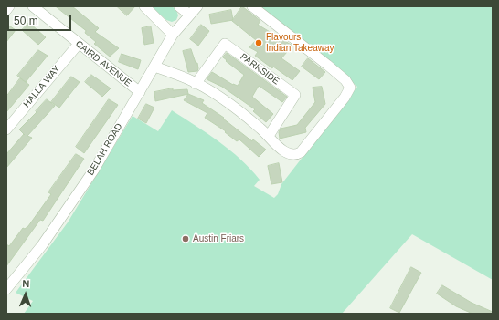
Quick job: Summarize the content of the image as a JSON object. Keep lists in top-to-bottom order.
{
  "streets": {
    "street": [
      "CAIRD AVENUE",
      "PARKSIDE",
      "HALLA WAY",
      "BELAH ROAD"
    ]
  },
  "crossings": [
    ["CAIRD AVENUE", "HALLA WAY"],
    ["CAIRD AVENUE", "BELAH ROAD"]
  ],
  "places": ["Flavours Indian Takeaway", "Austin Friars"],
  "scale_bar": "50 m",
  "north": "top"
}
